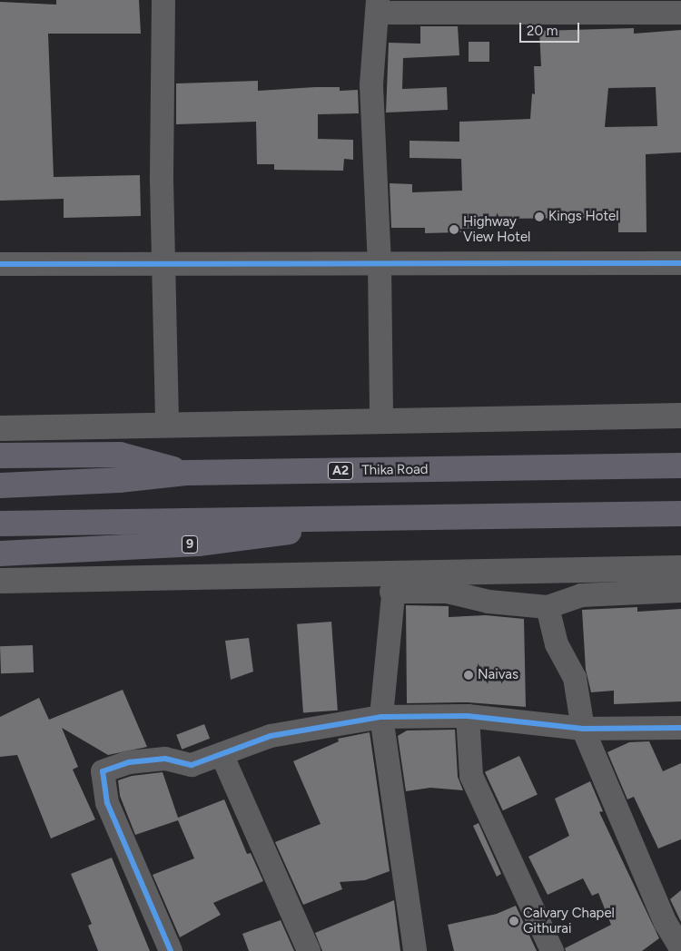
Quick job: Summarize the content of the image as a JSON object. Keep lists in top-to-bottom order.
{
  "streets": {
    "highway": ["Thika Road", "A2", "9"]
  },
  "places": [
    "Kings Hotel",
    "Highway View Hotel",
    "Naivas",
    "Calvary Chapel Githurai"
  ],
  "scale_bar": "20 m"
}
